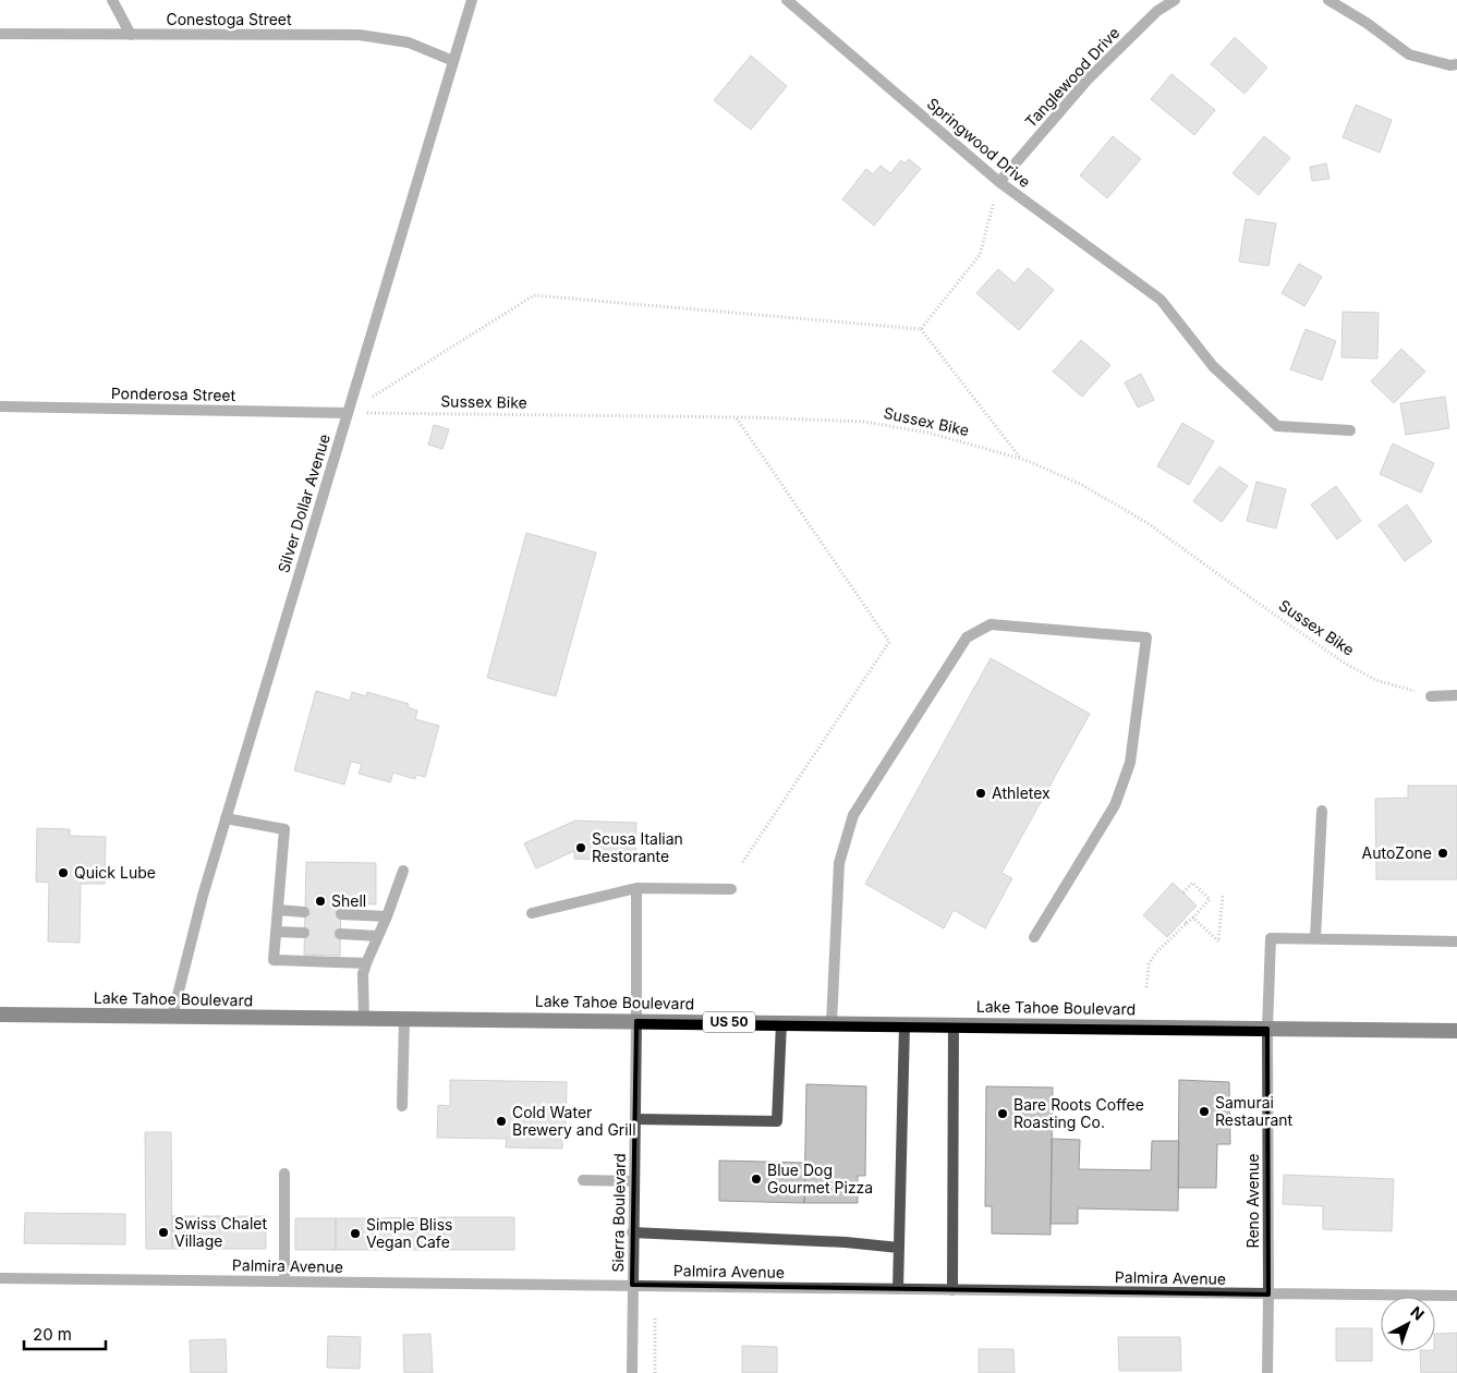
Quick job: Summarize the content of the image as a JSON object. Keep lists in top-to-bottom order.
{
  "streets": {
    "highway": ["Lake Tahoe Boulevard", "US 50"],
    "street": [
      "Conestoga Street",
      "Tanglewood Drive",
      "Springwood Drive",
      "Ponderosa Street",
      "Silver Dollar Avenue",
      "Reno Avenue",
      "Sierra Boulevard",
      "Palmira Avenue"
    ],
    "path": ["Sussex Bike"]
  },
  "crossings": [
    ["Conestoga Street", "Silver Dollar Avenue"],
    ["Tanglewood Drive", "Springwood Drive"],
    ["Ponderosa Street", "Sussex Bike"],
    ["Ponderosa Street", "Silver Dollar Avenue"],
    ["Sussex Bike", "Silver Dollar Avenue"],
    ["Silver Dollar Avenue", "Lake Tahoe Boulevard"],
    ["Lake Tahoe Boulevard", "Reno Avenue"],
    ["Lake Tahoe Boulevard", "Sierra Boulevard"],
    ["Reno Avenue", "Palmira Avenue"],
    ["Sierra Boulevard", "Palmira Avenue"]
  ],
  "places": [
    "Athletex",
    "Scusa Italian Restorante",
    "AutoZone",
    "Quick Lube",
    "Shell",
    "Samurai Restaurant",
    "Bare Roots Coffee Roasting Co.",
    "Cold Water Brewery and Grill",
    "Blue Dog Gourmet Pizza",
    "Swiss Chalet Village",
    "Simple Bliss Vegan Cafe"
  ],
  "scale_bar": "20 m",
  "north": "top right"
}
